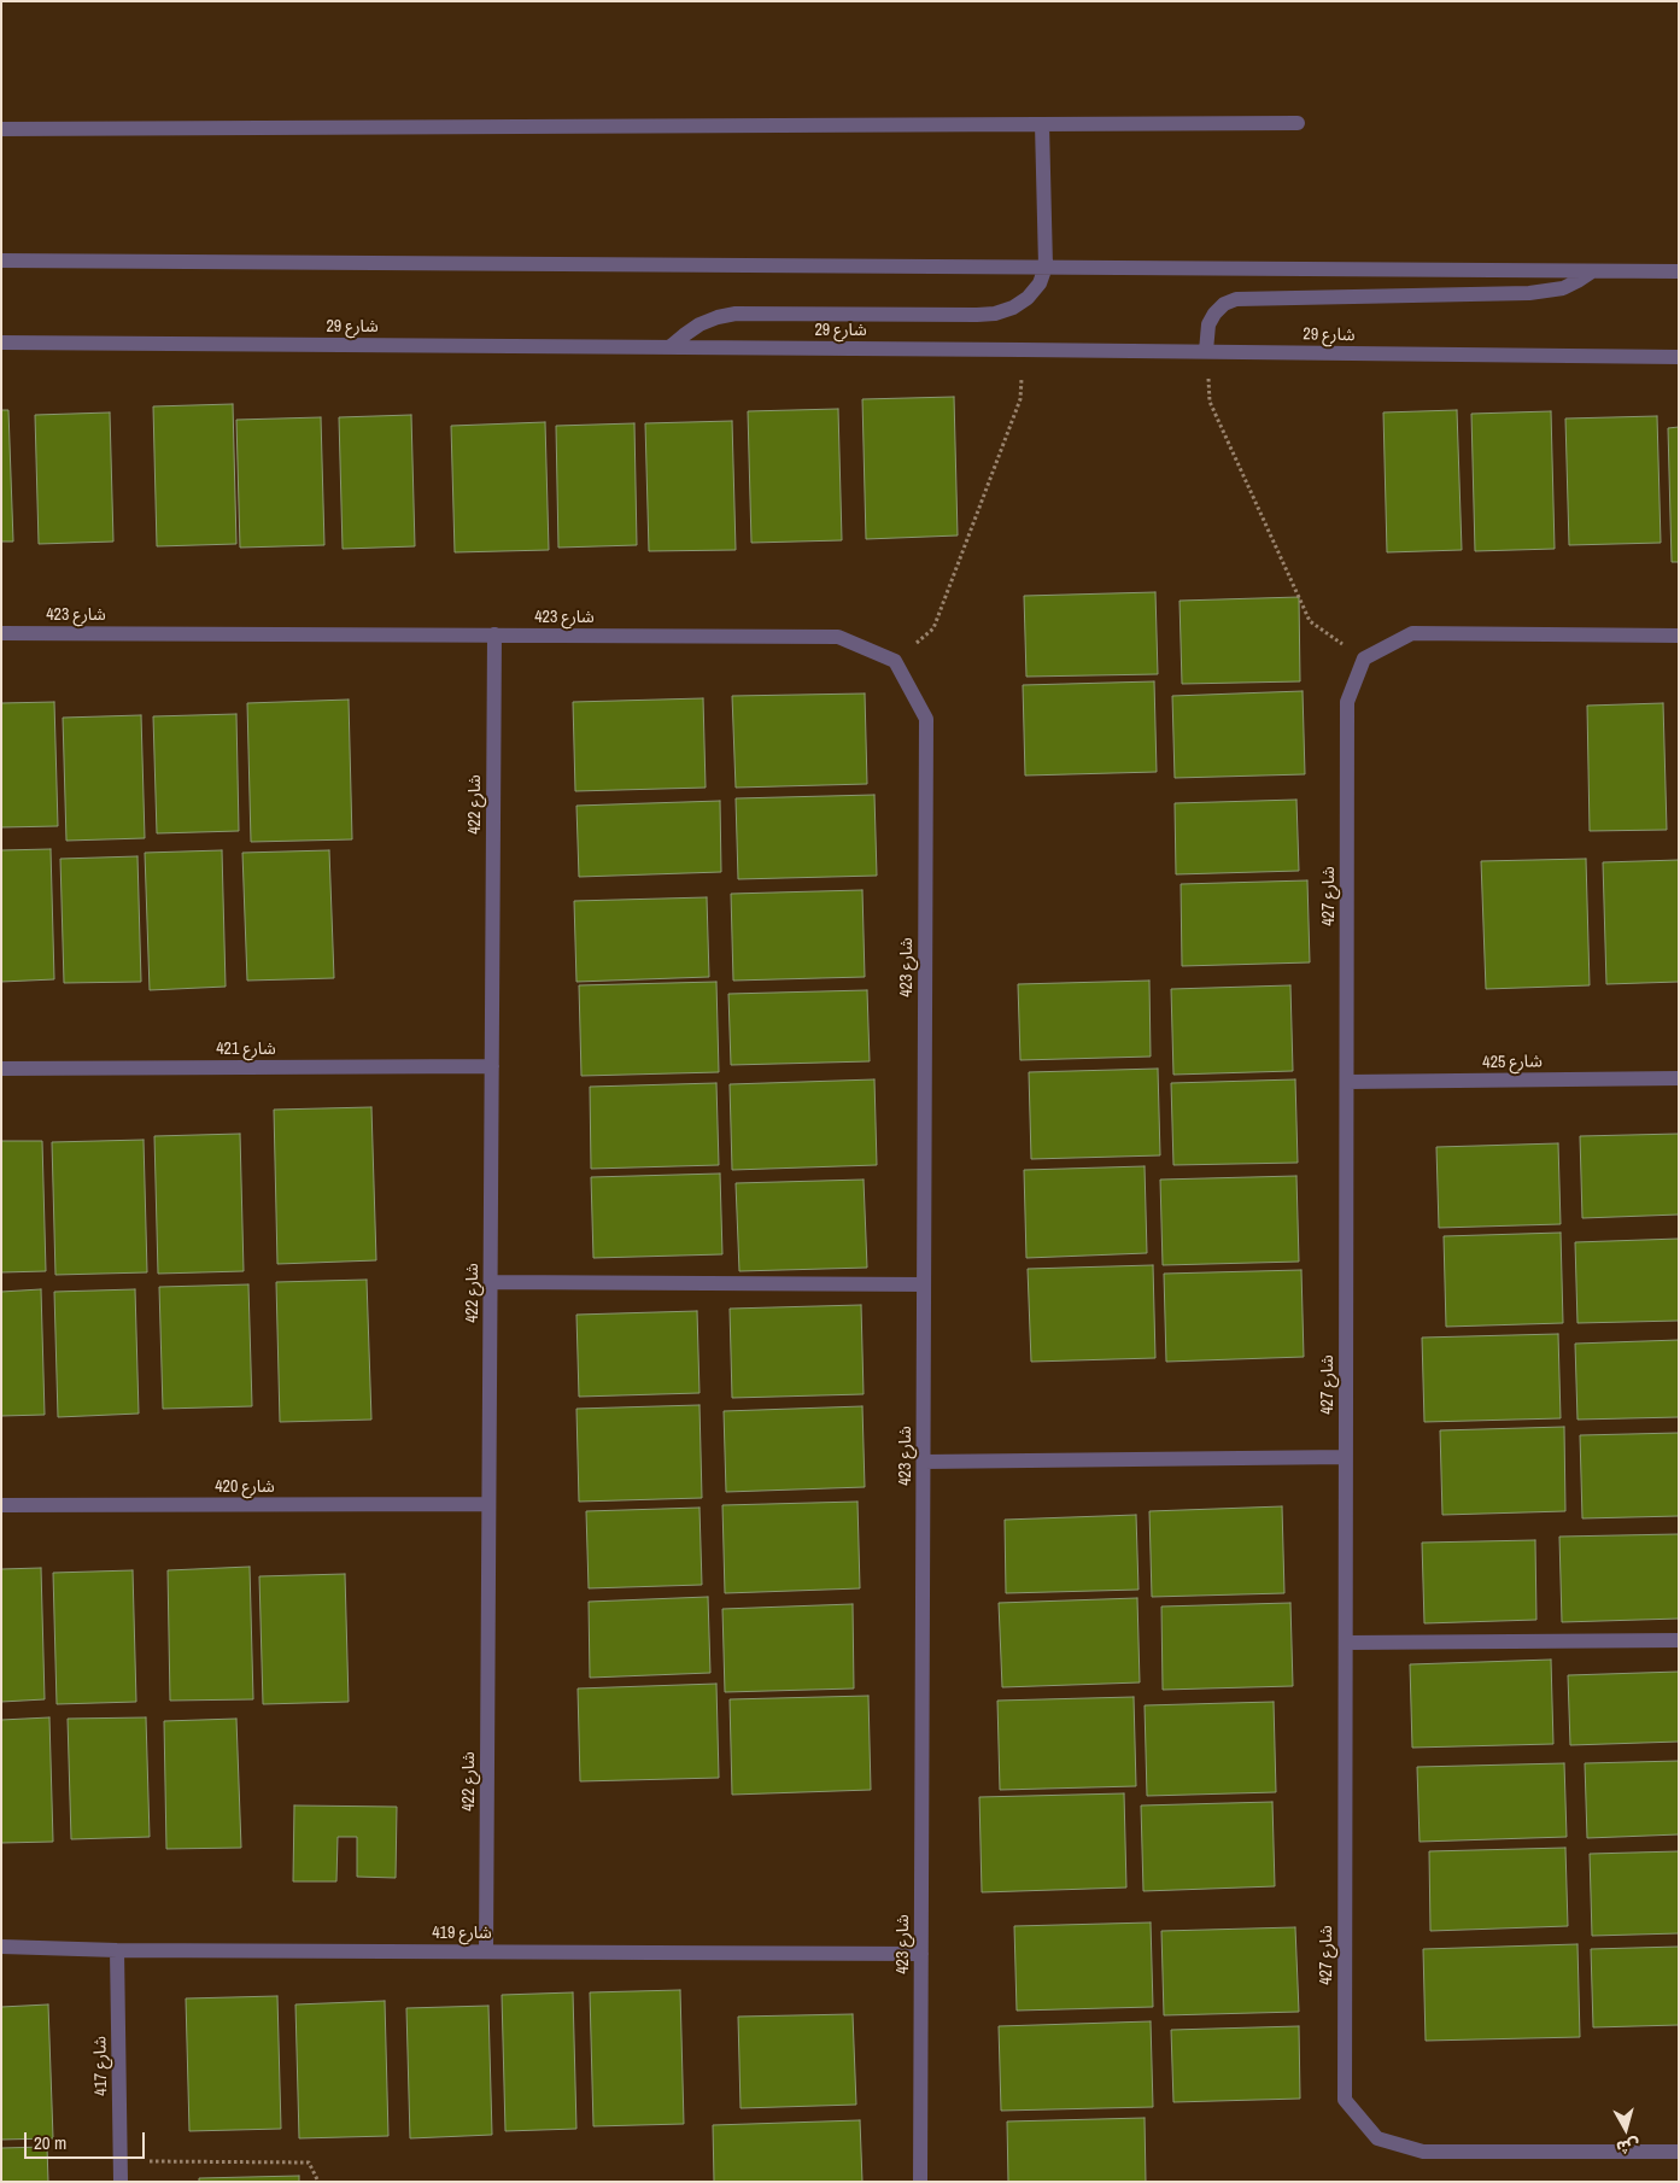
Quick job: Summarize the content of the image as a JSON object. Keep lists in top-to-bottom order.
{
  "streets": {
    "street": [
      "شارع 29",
      "شارع 423",
      "شارع 422",
      "شارع 427",
      "شارع 421",
      "شارع 425",
      "شارع 420",
      "شارع 419",
      "شارع 417"
    ]
  },
  "crossings": [
    ["شارع 423", "شارع 422"],
    ["شارع 423", "شارع 419"],
    ["شارع 422", "شارع 421"],
    ["شارع 422", "شارع 420"],
    ["شارع 422", "شارع 419"],
    ["شارع 427", "شارع 425"],
    ["شارع 419", "شارع 417"]
  ],
  "scale_bar": "20 m",
  "north": "bottom"
}
